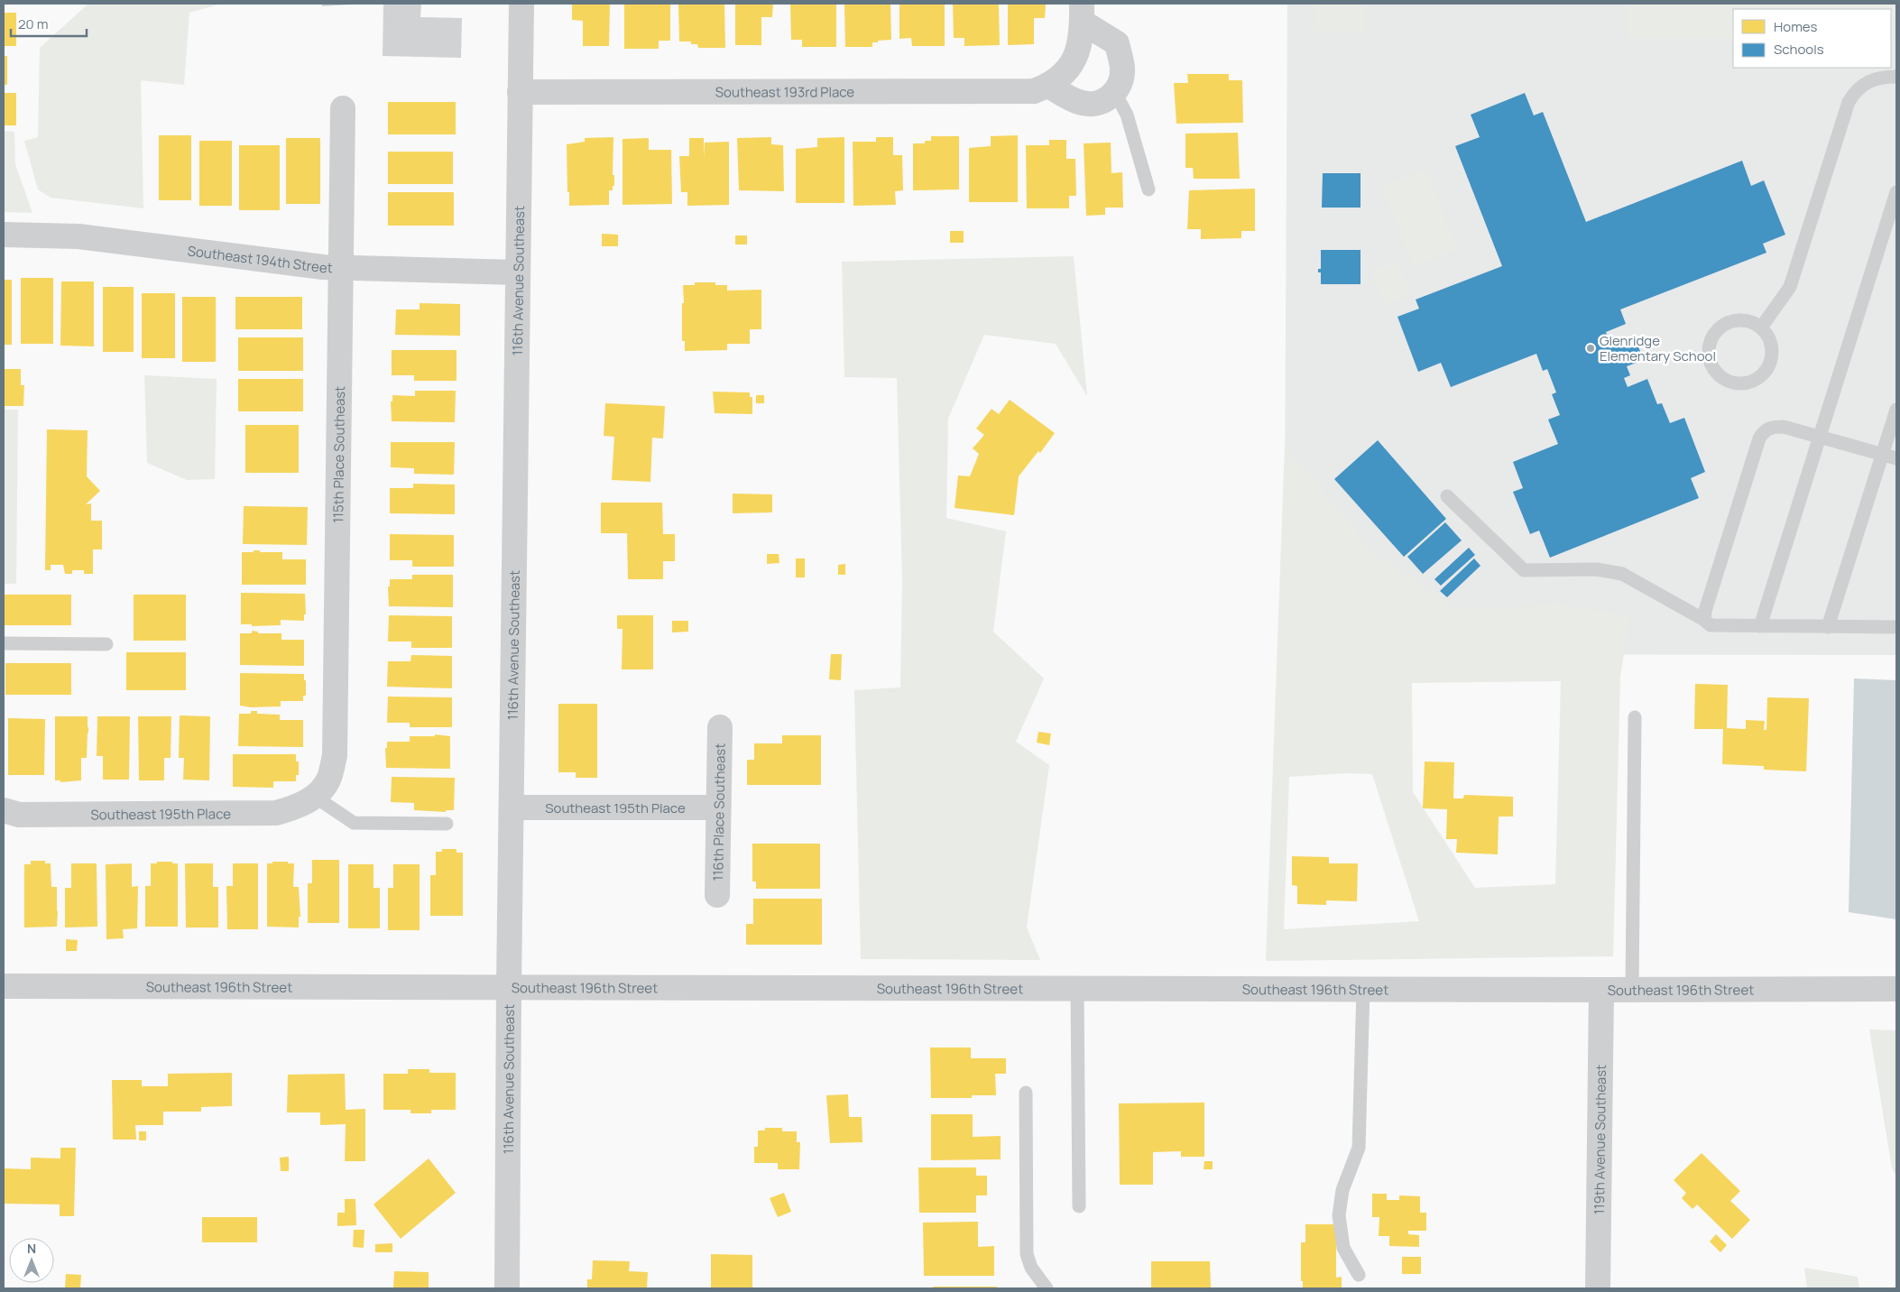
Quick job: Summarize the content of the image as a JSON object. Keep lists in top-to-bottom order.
{
  "streets": {
    "street": [
      "Southeast 193rd Place",
      "Southeast 194th Street",
      "116th Avenue Southeast",
      "115th Place Southeast",
      "Southeast 195th Place",
      "116th Place Southeast",
      "Southeast 196th Street",
      "119th Avenue Southeast"
    ]
  },
  "crossings": [
    ["Southeast 193rd Place", "116th Avenue Southeast"],
    ["Southeast 194th Street", "116th Avenue Southeast"],
    ["Southeast 194th Street", "115th Place Southeast"],
    ["116th Avenue Southeast", "Southeast 195th Place"],
    ["116th Avenue Southeast", "Southeast 196th Street"],
    ["115th Place Southeast", "Southeast 195th Place"],
    ["Southeast 195th Place", "116th Place Southeast"],
    ["Southeast 196th Street", "119th Avenue Southeast"]
  ],
  "places": ["Glenridge Elementary School"],
  "legend": ["Homes", "Schools"],
  "scale_bar": "20 m",
  "north": "top"
}
